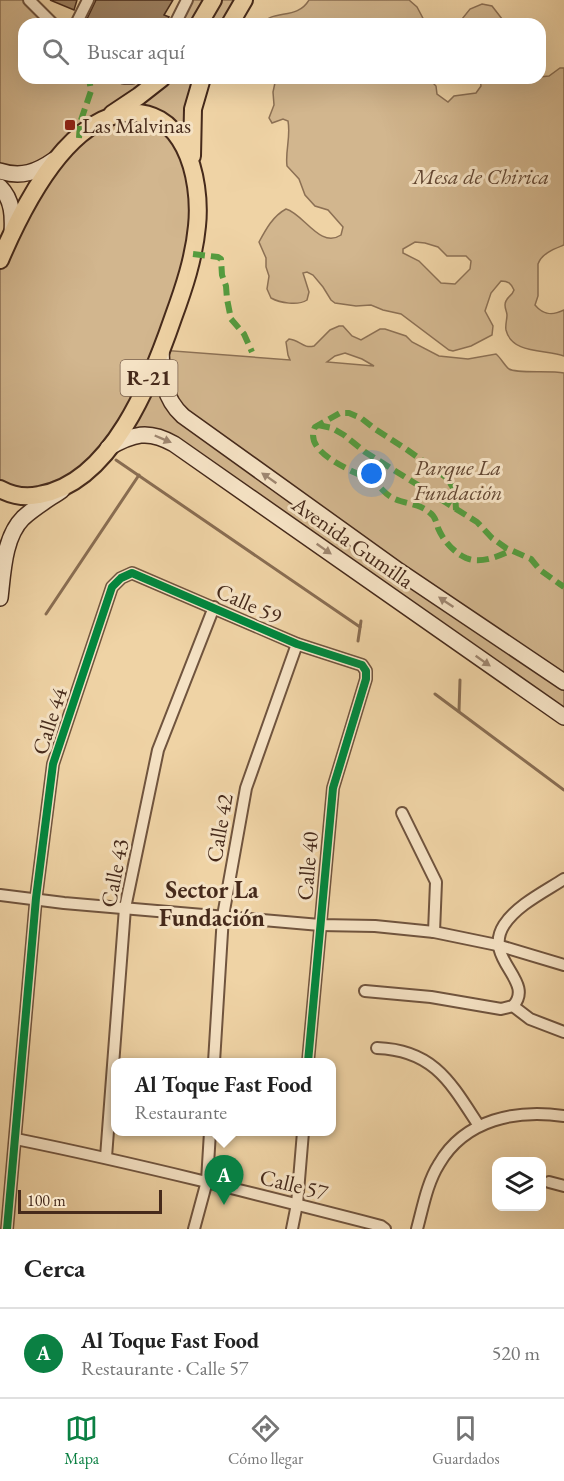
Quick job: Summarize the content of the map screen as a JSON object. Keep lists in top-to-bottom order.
{
  "streets": {
    "main road": ["R-21", "Avenida Gumilla"],
    "street": [
      "Calle 59",
      "Calle 44",
      "Calle 42",
      "Calle 40",
      "Calle 43",
      "Calle 57"
    ]
  },
  "crossings": [
    ["R-21", "Avenida Gumilla"],
    ["Calle 59", "Calle 44"],
    ["Calle 59", "Calle 42"],
    ["Calle 59", "Calle 40"],
    ["Calle 59", "Calle 43"],
    ["Calle 44", "Calle 57"],
    ["Calle 43", "Calle 57"]
  ],
  "districts": ["Sector La Fundación"],
  "parks": ["Mesa de Chirica", "Parque La Fundación"],
  "places": {
    "transit": ["Las Malvinas"]
  },
  "scale_bar": "100 m",
  "page": {
    "search": "Buscar aquí",
    "popup": ["Al Toque Fast Food", "Restaurante"],
    "pins": "A",
    "scale": "100 m",
    "heading": "Cerca",
    "list": [
      {
        "mark": "A",
        "name": "Al Toque Fast Food",
        "note": "Restaurante · Calle 57",
        "value": "520 m"
      }
    ],
    "nav": ["Mapa", "Cómo llegar", "Guardados"]
  }
}
